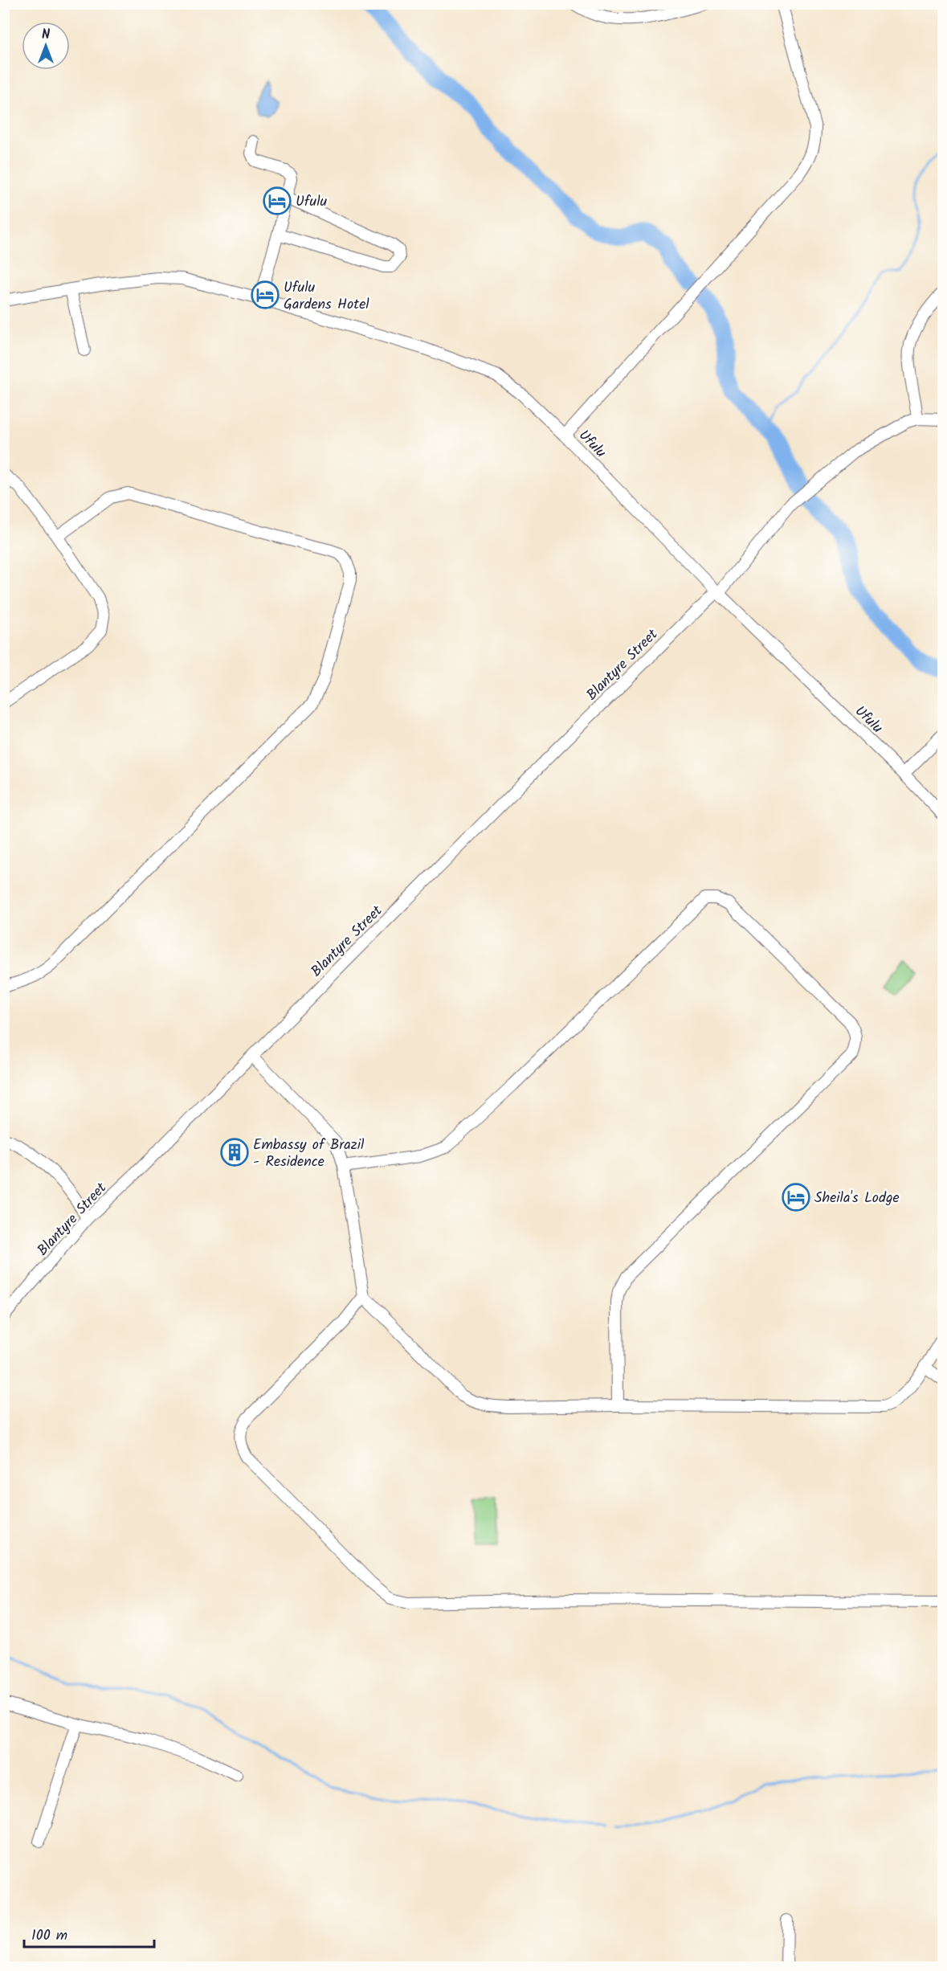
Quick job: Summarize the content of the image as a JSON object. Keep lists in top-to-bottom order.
{
  "streets": {
    "street": ["Ufulu", "Blantyre Street"]
  },
  "crossings": [
    ["Ufulu", "Blantyre Street"]
  ],
  "places": {
    "hotel": ["Ufulu", "Ufulu Gardens Hotel", "Sheila's Lodge"],
    "building": ["Embassy of Brazil - Residence"]
  },
  "scale_bar": "100 m",
  "north": "top"
}
